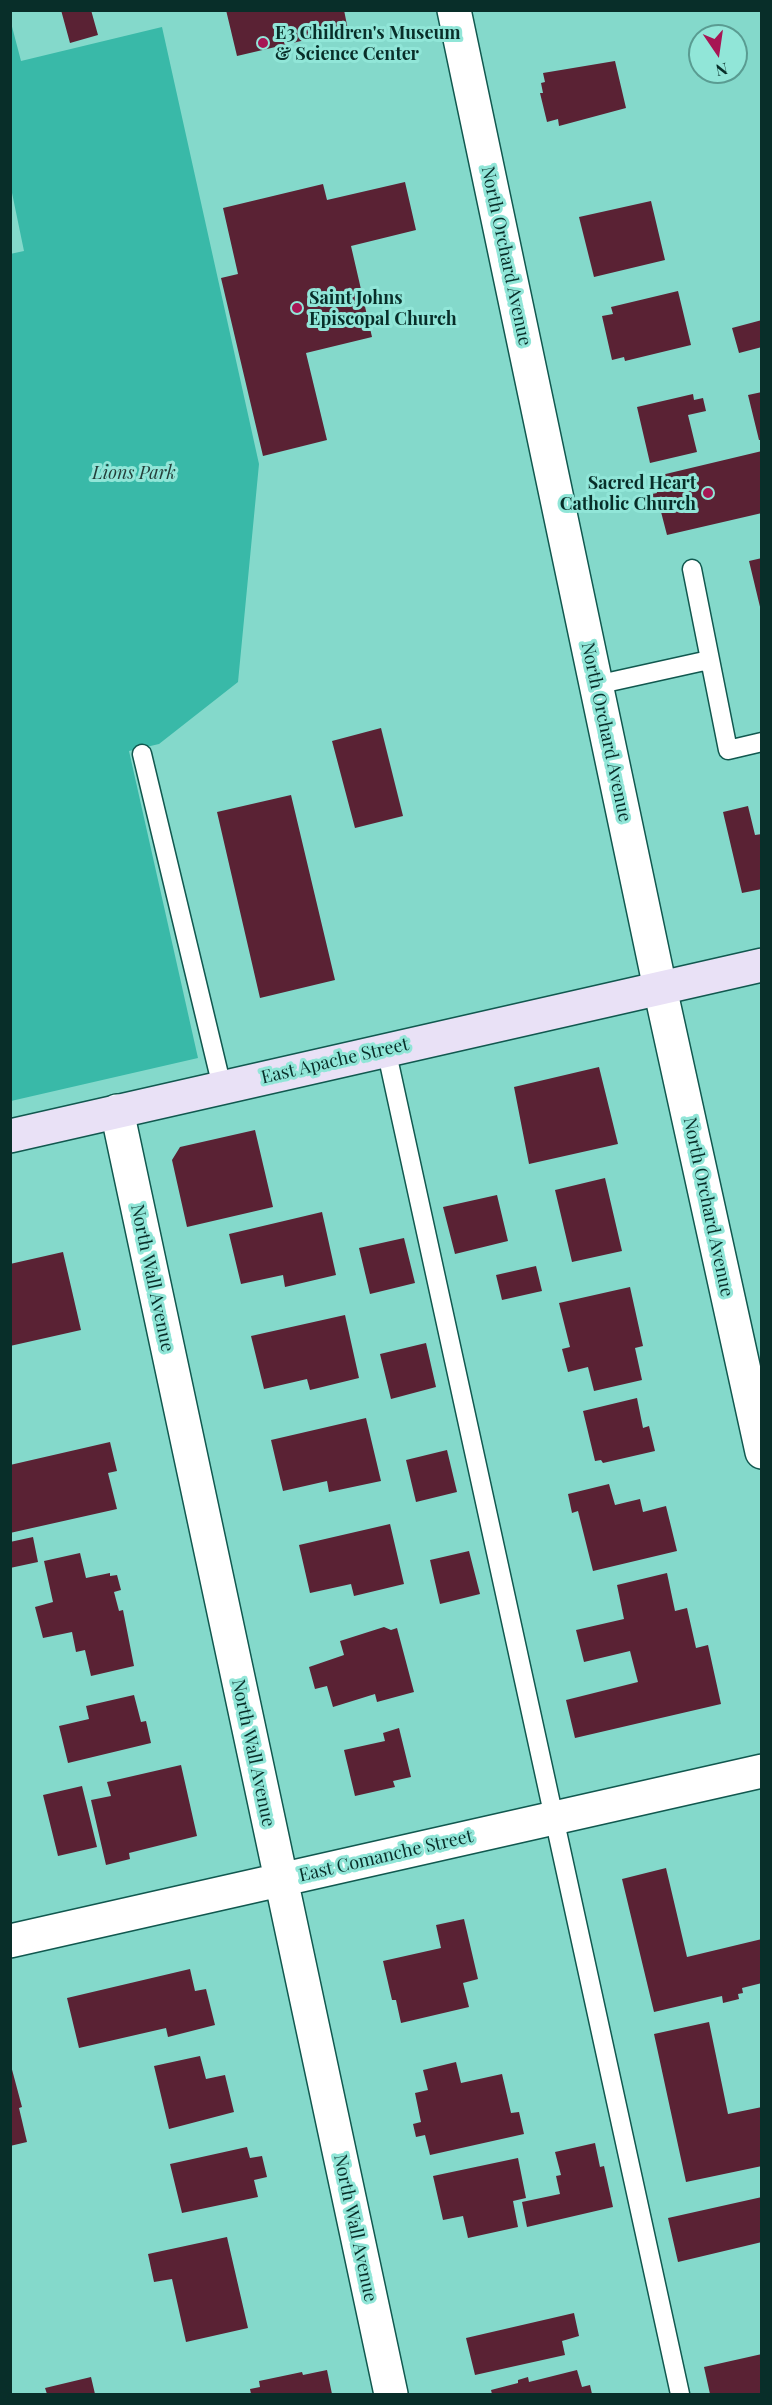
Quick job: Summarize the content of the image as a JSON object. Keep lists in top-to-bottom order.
{
  "streets": {
    "main road": ["East Apache Street"],
    "street": ["North Orchard Avenue", "North Wall Avenue", "East Comanche Street"]
  },
  "crossings": [
    ["North Orchard Avenue", "East Apache Street"],
    ["East Apache Street", "North Wall Avenue"],
    ["North Wall Avenue", "East Comanche Street"]
  ],
  "parks": ["Lions Park"],
  "places": ["E3 Children's Museum & Science Center", "Saint Johns Episcopal Church", "Sacred Heart Catholic Church"],
  "north": "bottom"
}
